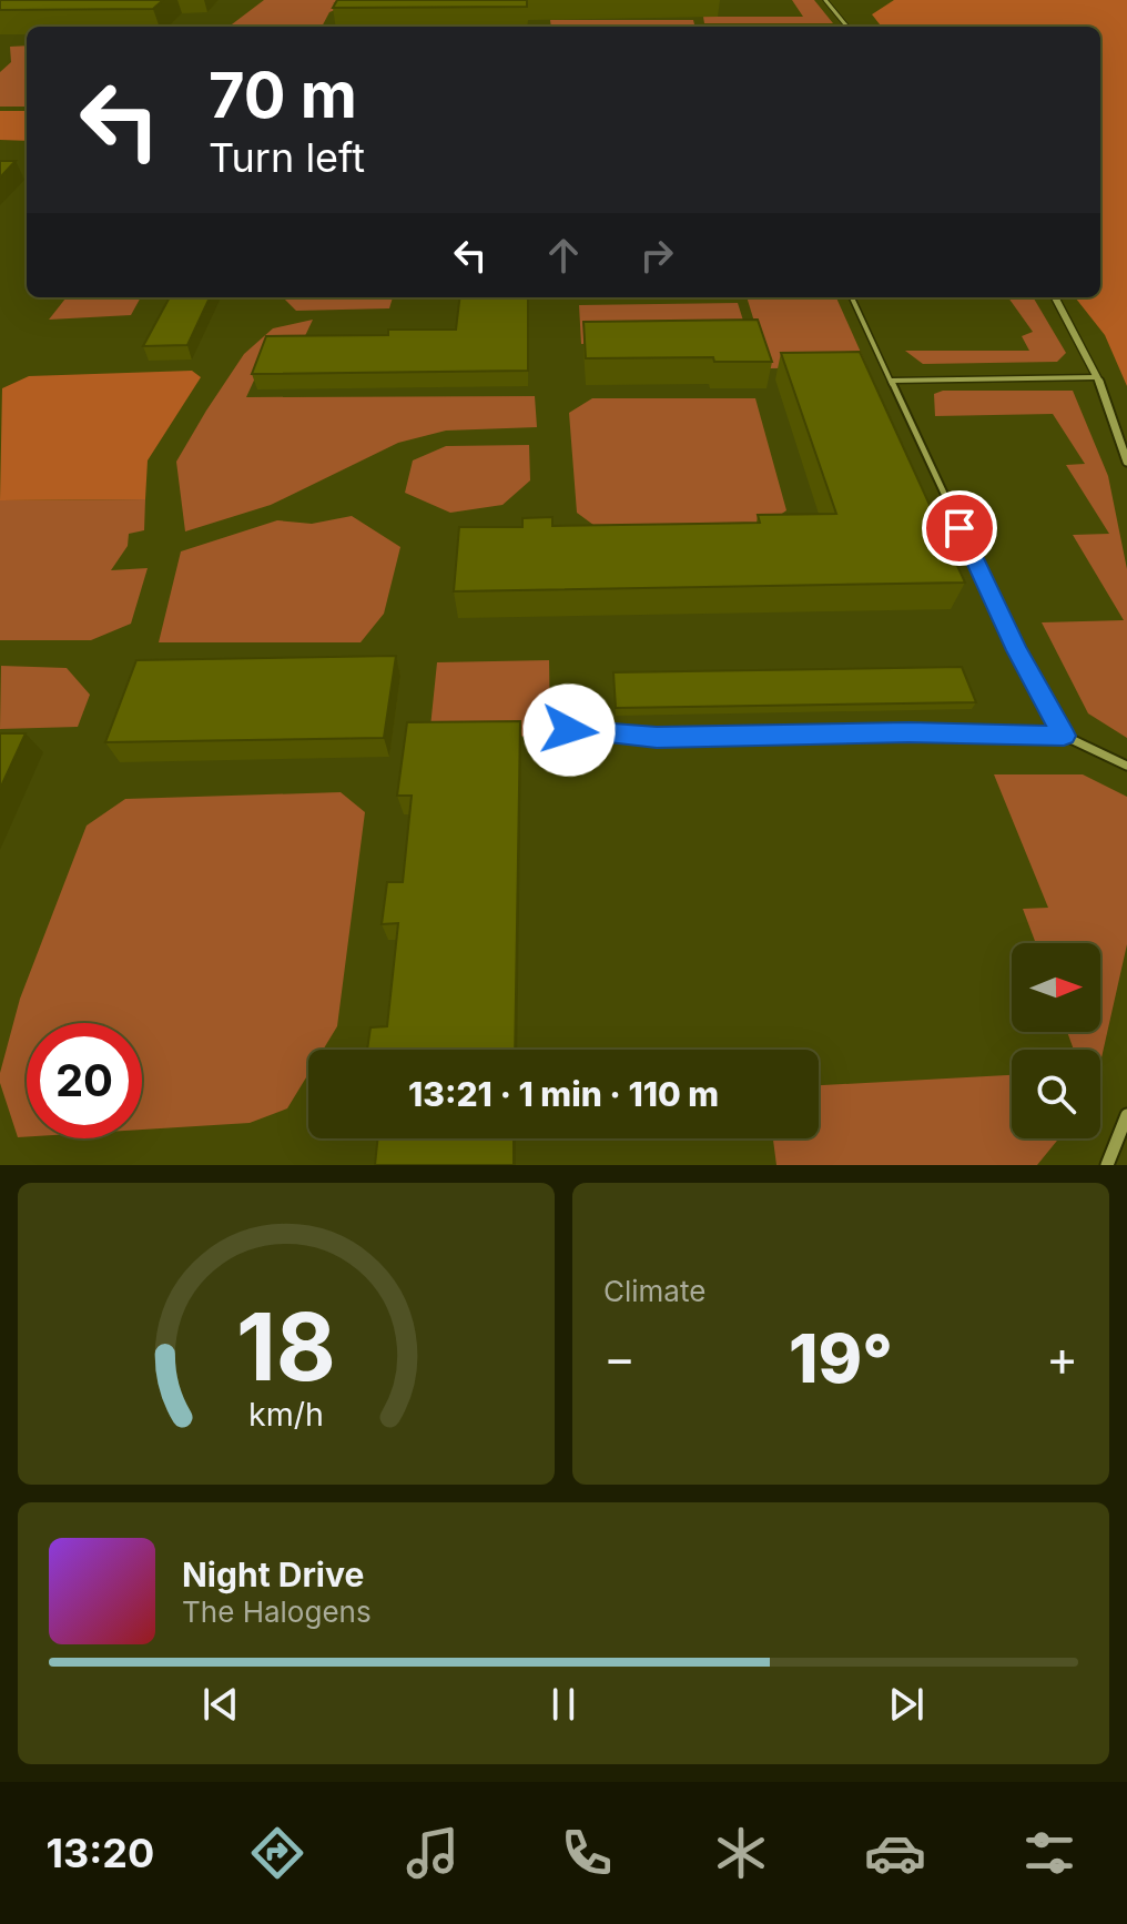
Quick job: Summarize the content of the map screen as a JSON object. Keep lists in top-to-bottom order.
{
  "north": "right",
  "page": {
    "turn": ["70 m", "Turn left"],
    "limit": "20",
    "trip": "13:21 · 1 min · 110 m",
    "tile": "Climate",
    "heat": ["−", "19°", "+"],
    "song": ["Night Drive", "The Halogens"],
    "tabs": "13:20",
    "gauge": ["18", "km/h"]
  }
}
